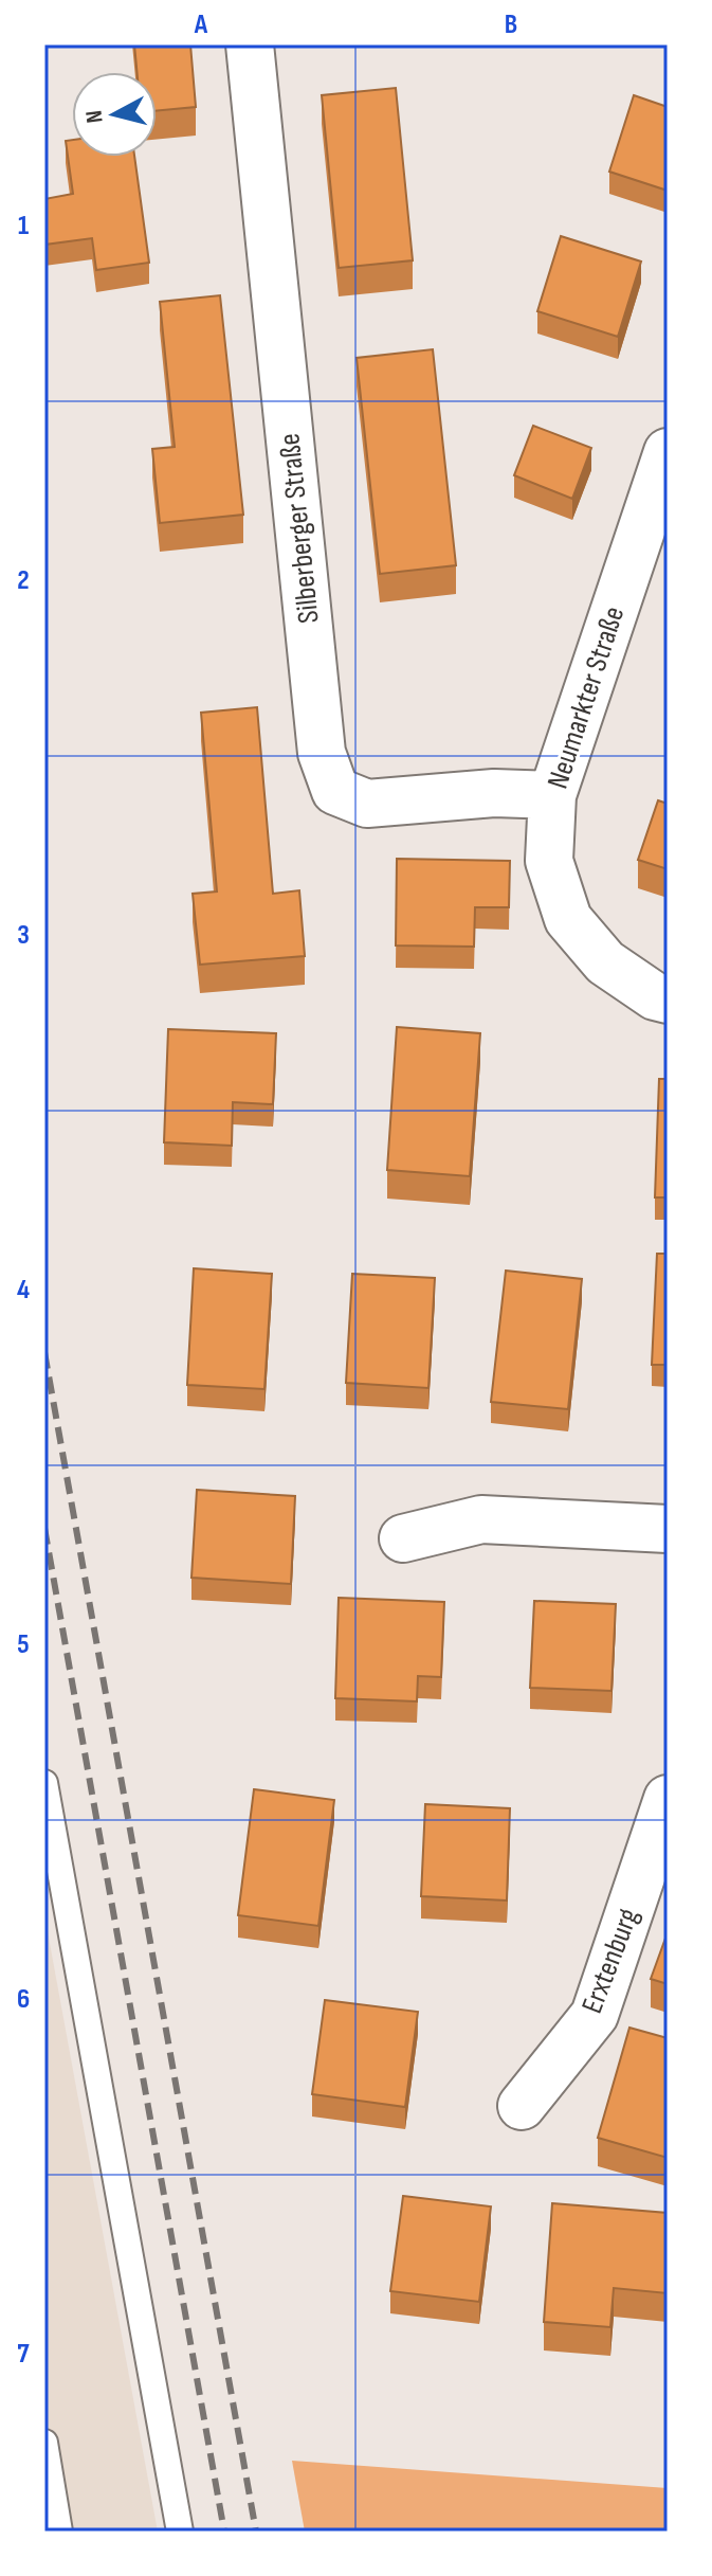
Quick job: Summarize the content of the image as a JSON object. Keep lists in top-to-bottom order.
{
  "streets": {
    "street": ["Silberberger Straße", "Neumarkter Straße", "Erxtenburg"]
  },
  "crossings": [
    ["Silberberger Straße", "Neumarkter Straße"]
  ],
  "north": "left",
  "grid": {
    "columns": ["A", "B"],
    "rows": [
      "1",
      "2",
      "3",
      "4",
      "5",
      "6",
      "7"
    ]
  }
}
